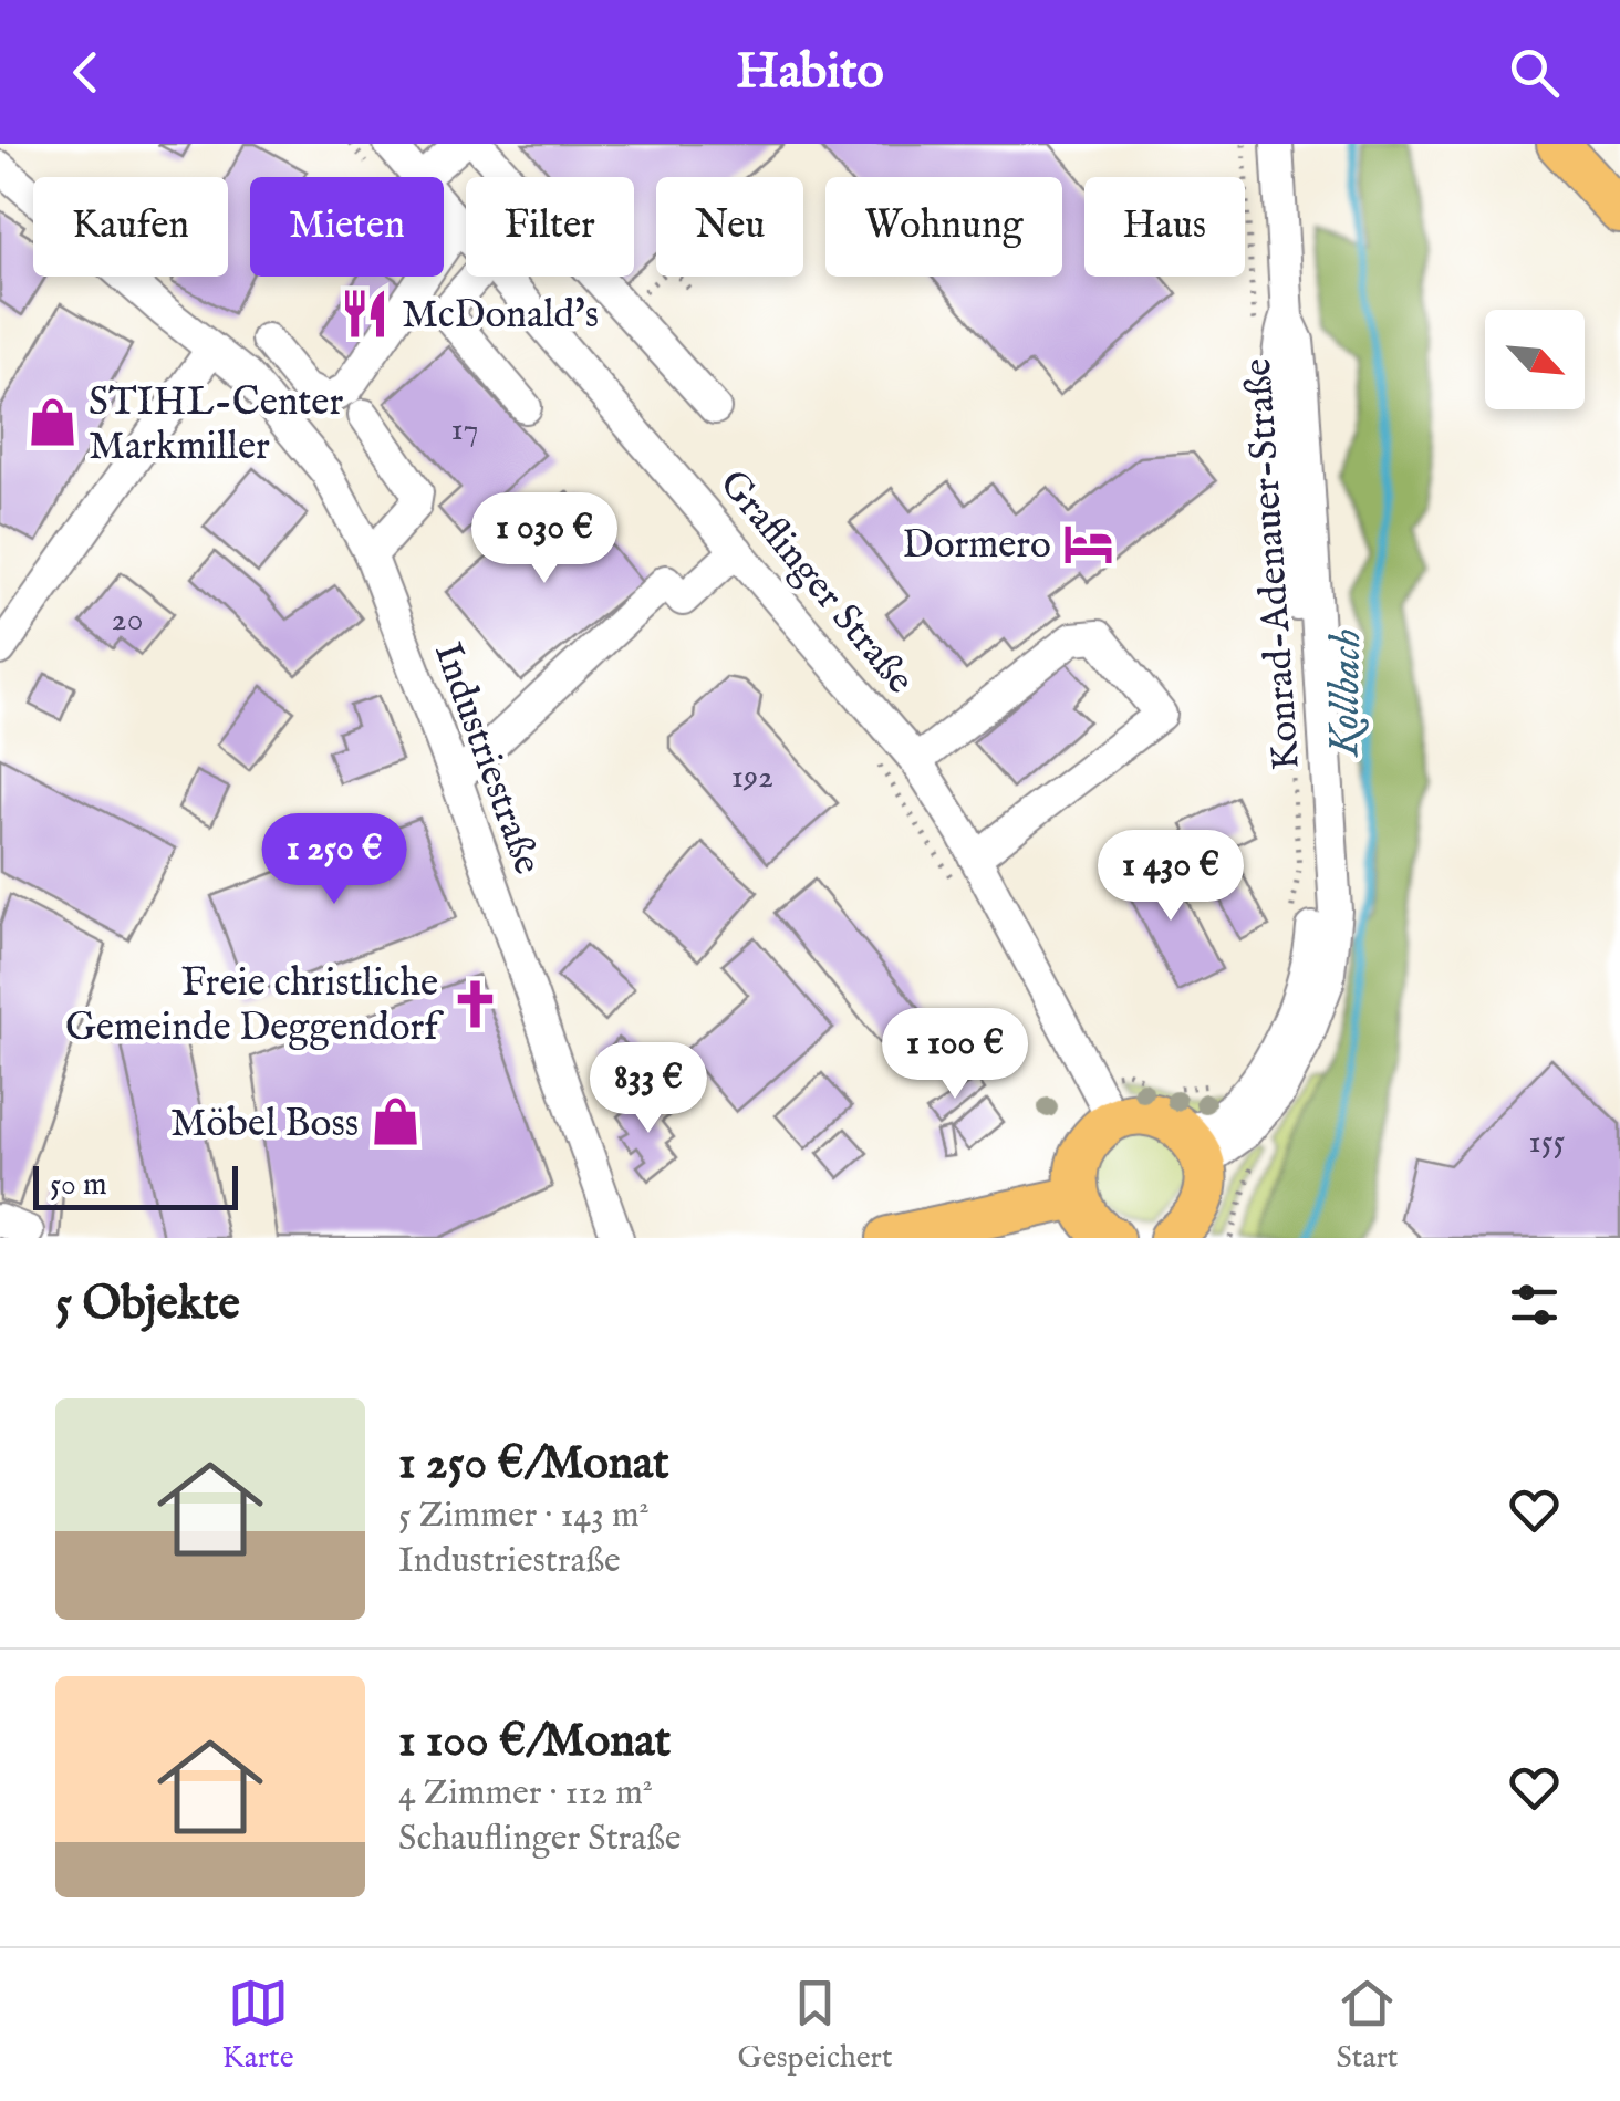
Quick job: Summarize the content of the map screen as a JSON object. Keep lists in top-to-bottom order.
{
  "streets": {
    "street": ["Konrad-Adenauer-Straße", "Graflinger Straße", "Industriestraße"]
  },
  "water": ["Kollbach"],
  "places": {
    "restaurant": ["McDonald's"],
    "shop": ["STIHL-Center Markmiller", "Möbel Boss"],
    "hotel": ["Dormero"],
    "church": ["Freie christliche Gemeinde Deggendorf"]
  },
  "house_numbers": [
    "17",
    "20",
    "192",
    "155"
  ],
  "scale_bar": "50 m",
  "north": "bottom right",
  "page": {
    "header": "Habito",
    "chip": [
      "Kaufen",
      "Mieten",
      "Filter",
      "Neu",
      "Wohnung",
      "Haus"
    ],
    "price": [
      "1 030 €",
      "1 250 €",
      "1 430 €",
      "1 100 €",
      "833 €"
    ],
    "scale": "50 m",
    "heading": "5 Objekte",
    "list": [
      {
        "name": "1 250 €/Monat",
        "note": "5 Zimmer · 143 m² · Industriestraße"
      },
      {
        "name": "1 100 €/Monat",
        "note": "4 Zimmer · 112 m² · Schauflinger Straße"
      }
    ],
    "tabs": ["Karte", "Gespeichert", "Start"]
  }
}
